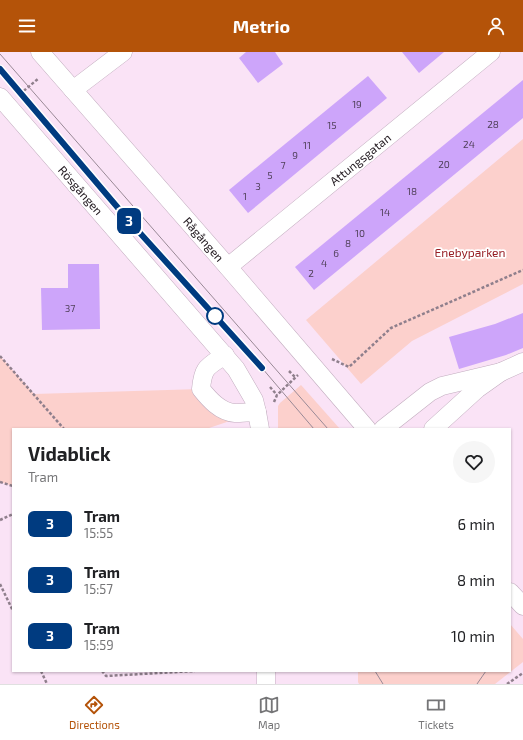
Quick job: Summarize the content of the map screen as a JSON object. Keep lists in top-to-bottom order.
{
  "streets": {
    "street": ["Attungsgatan", "Rösgången", "Rågången"]
  },
  "crossings": [
    ["Attungsgatan", "Rågången"]
  ],
  "parks": ["Enebyparken"],
  "lines": ["tram line 3"],
  "house_numbers": [
    "19",
    "28",
    "15",
    "24",
    "11",
    "9",
    "20",
    "7",
    "5",
    "3",
    "18",
    "1",
    "14",
    "10",
    "8",
    "6",
    "4",
    "2",
    "37"
  ],
  "page": {
    "header": "Metrio",
    "on_map": "3",
    "heading": ["Vidablick", "Tram"],
    "list": [
      {
        "mark": "3",
        "name": "Tram",
        "note": "15:55",
        "value": "6 min"
      },
      {
        "mark": "3",
        "name": "Tram",
        "note": "15:57",
        "value": "8 min"
      },
      {
        "mark": "3",
        "name": "Tram",
        "note": "15:59",
        "value": "10 min"
      }
    ],
    "tabs": ["Directions", "Map", "Tickets"]
  }
}
